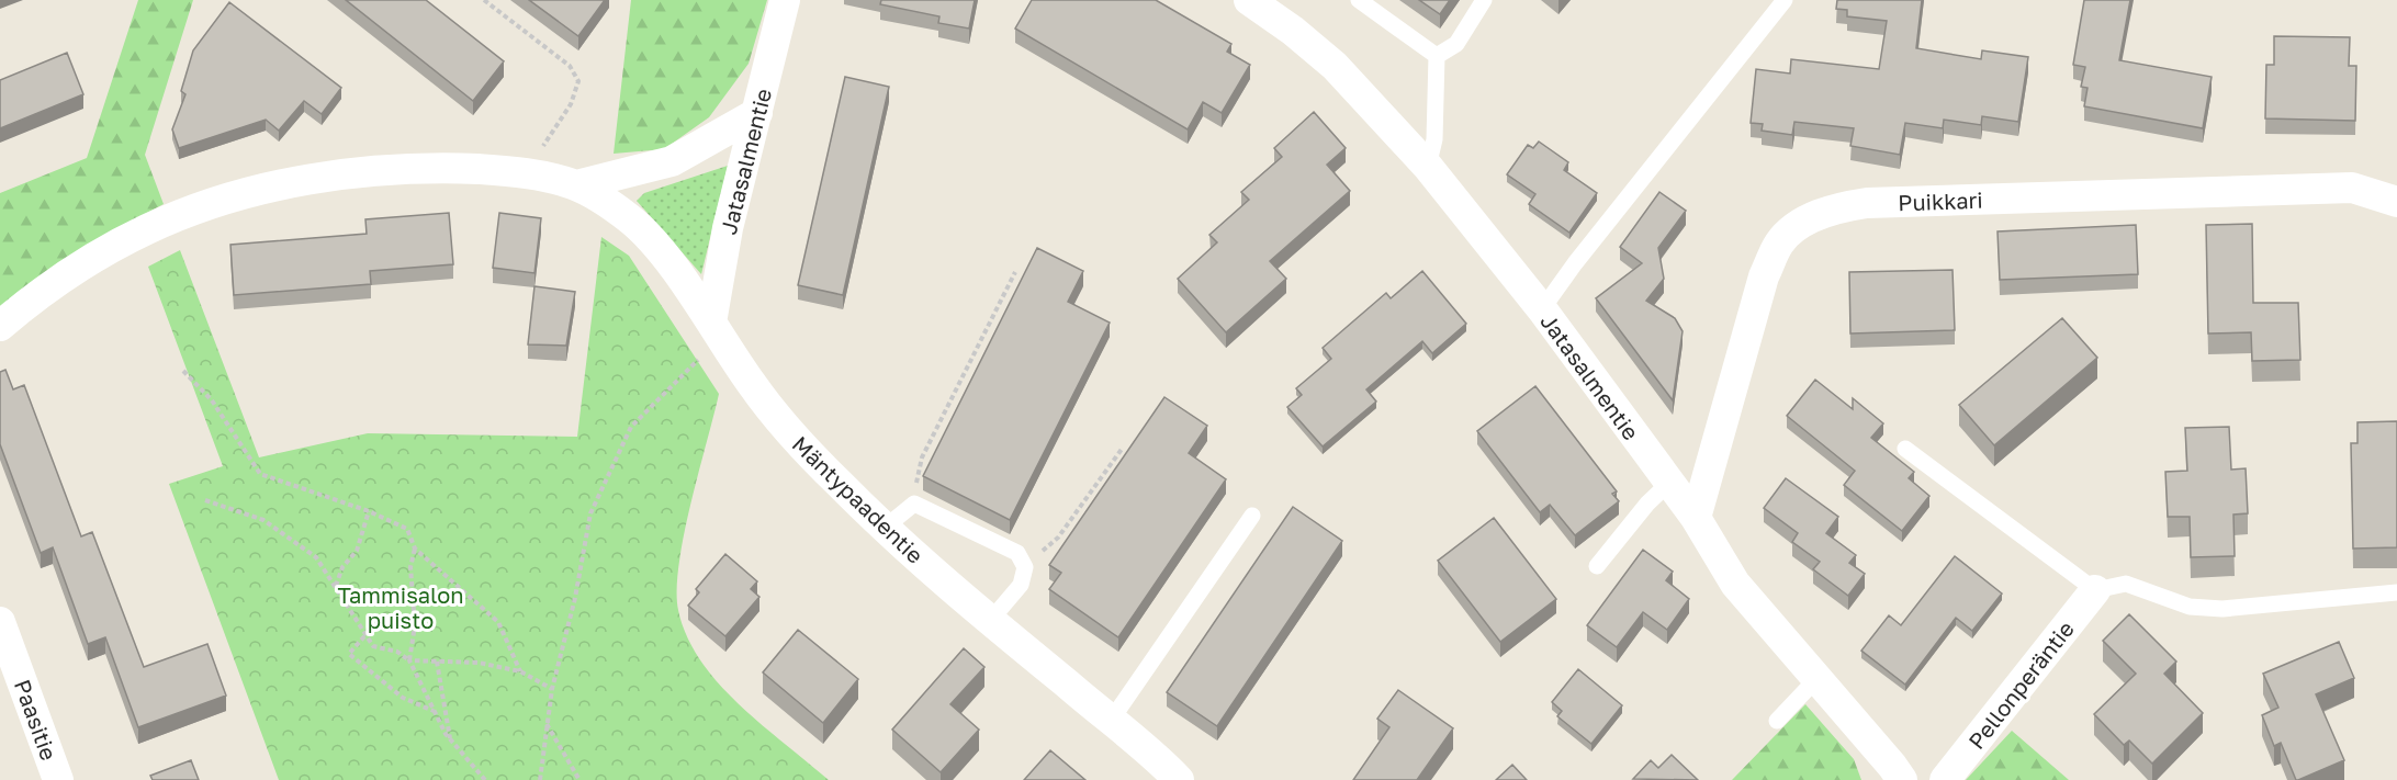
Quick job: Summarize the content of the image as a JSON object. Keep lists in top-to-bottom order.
{
  "streets": {
    "street": [
      "Jatasalmentie",
      "Puikkari",
      "Mäntypaadentie",
      "Pellonperäntie",
      "Paasitie"
    ]
  },
  "crossings": [
    ["Jatasalmentie", "Puikkari"],
    ["Jatasalmentie", "Mäntypaadentie"]
  ],
  "parks": ["Tammisalon puisto"]
}
